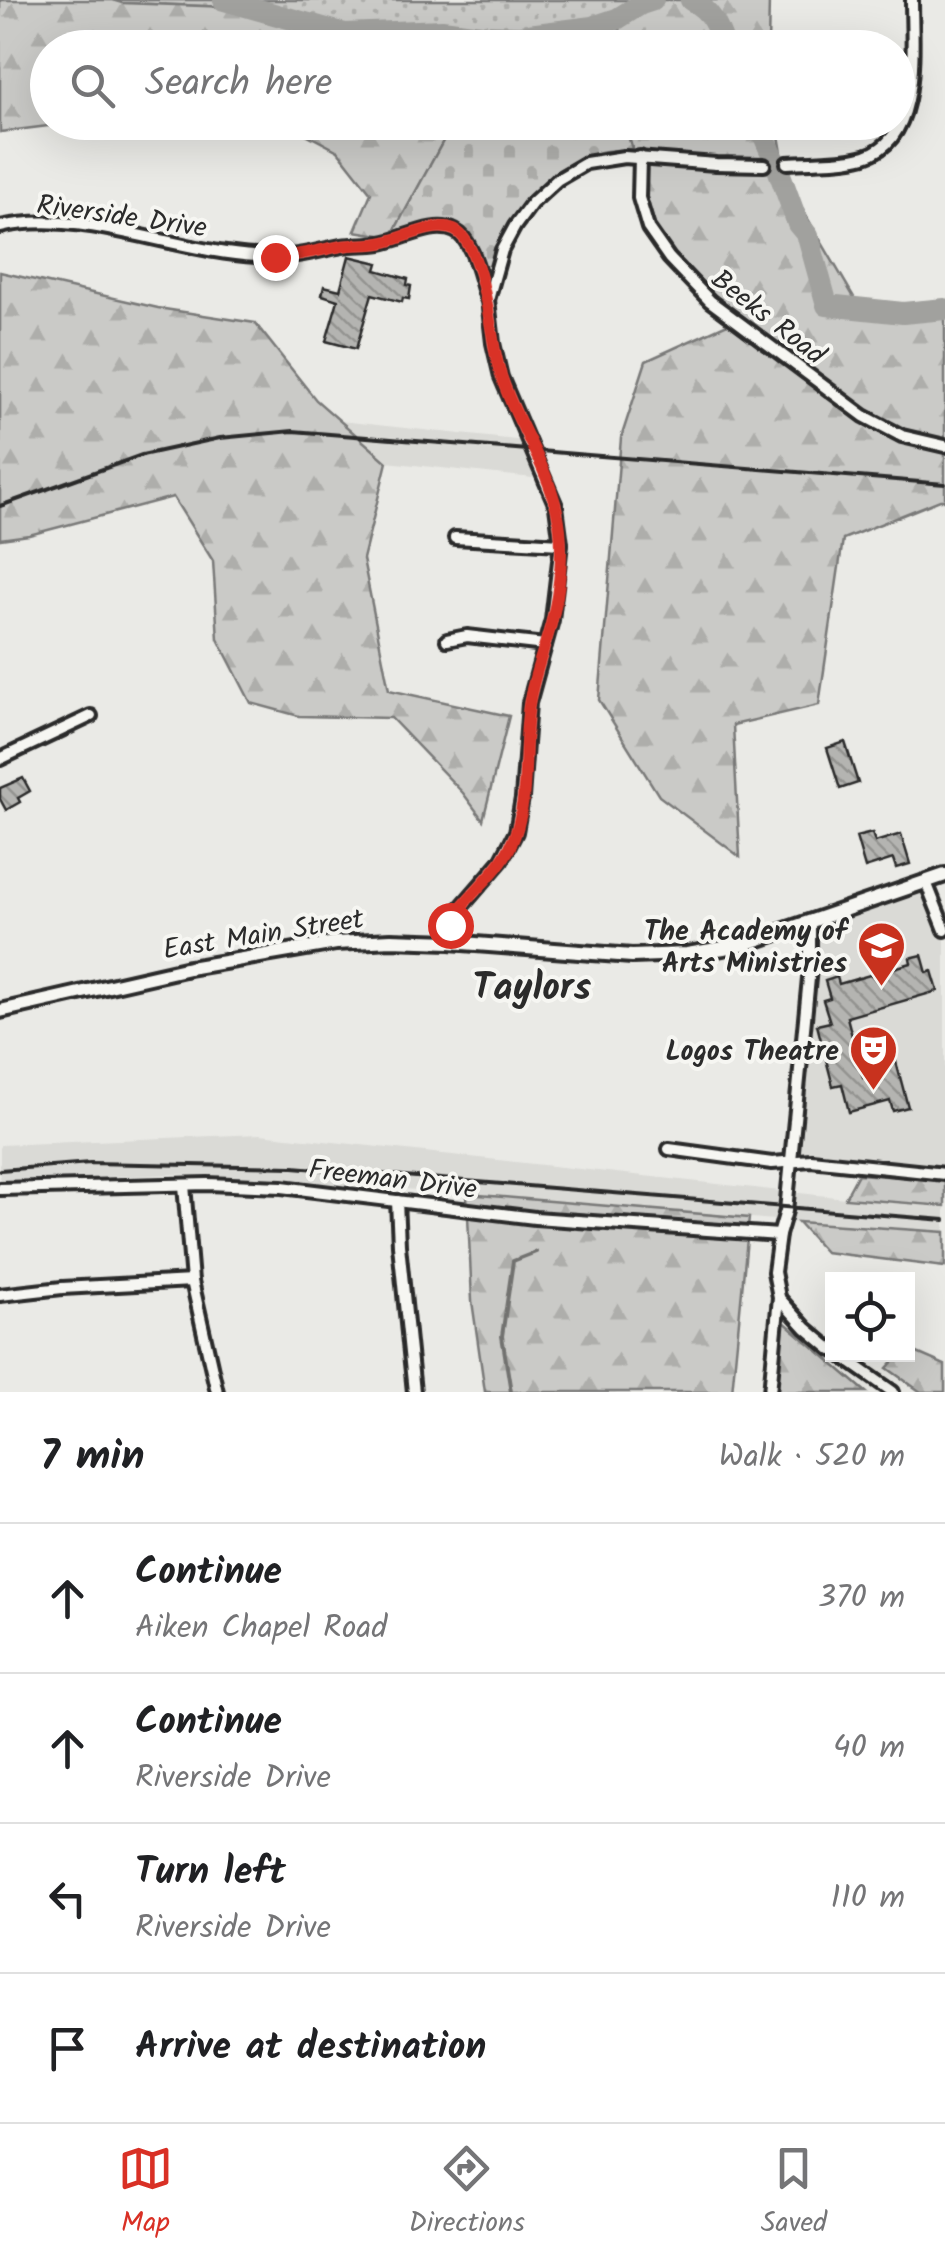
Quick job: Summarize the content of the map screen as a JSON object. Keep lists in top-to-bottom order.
{
  "streets": {
    "street": [
      "Riverside Drive",
      "Beeks Road",
      "East Main Street",
      "Freeman Drive"
    ]
  },
  "districts": ["Taylors"],
  "places": {
    "school or university": ["The Academy of Arts Ministries"],
    "theatre": ["Logos Theatre"]
  },
  "page": {
    "search": "Search here",
    "heading": ["7 min", "Walk · 520 m"],
    "list": [
      ["Continue", "Aiken Chapel Road", "370 m"],
      ["Continue", "Riverside Drive", "40 m"],
      ["Turn left", "Riverside Drive", "110 m"],
      "Arrive at destination"
    ],
    "nav": ["Map", "Directions", "Saved"]
  }
}
